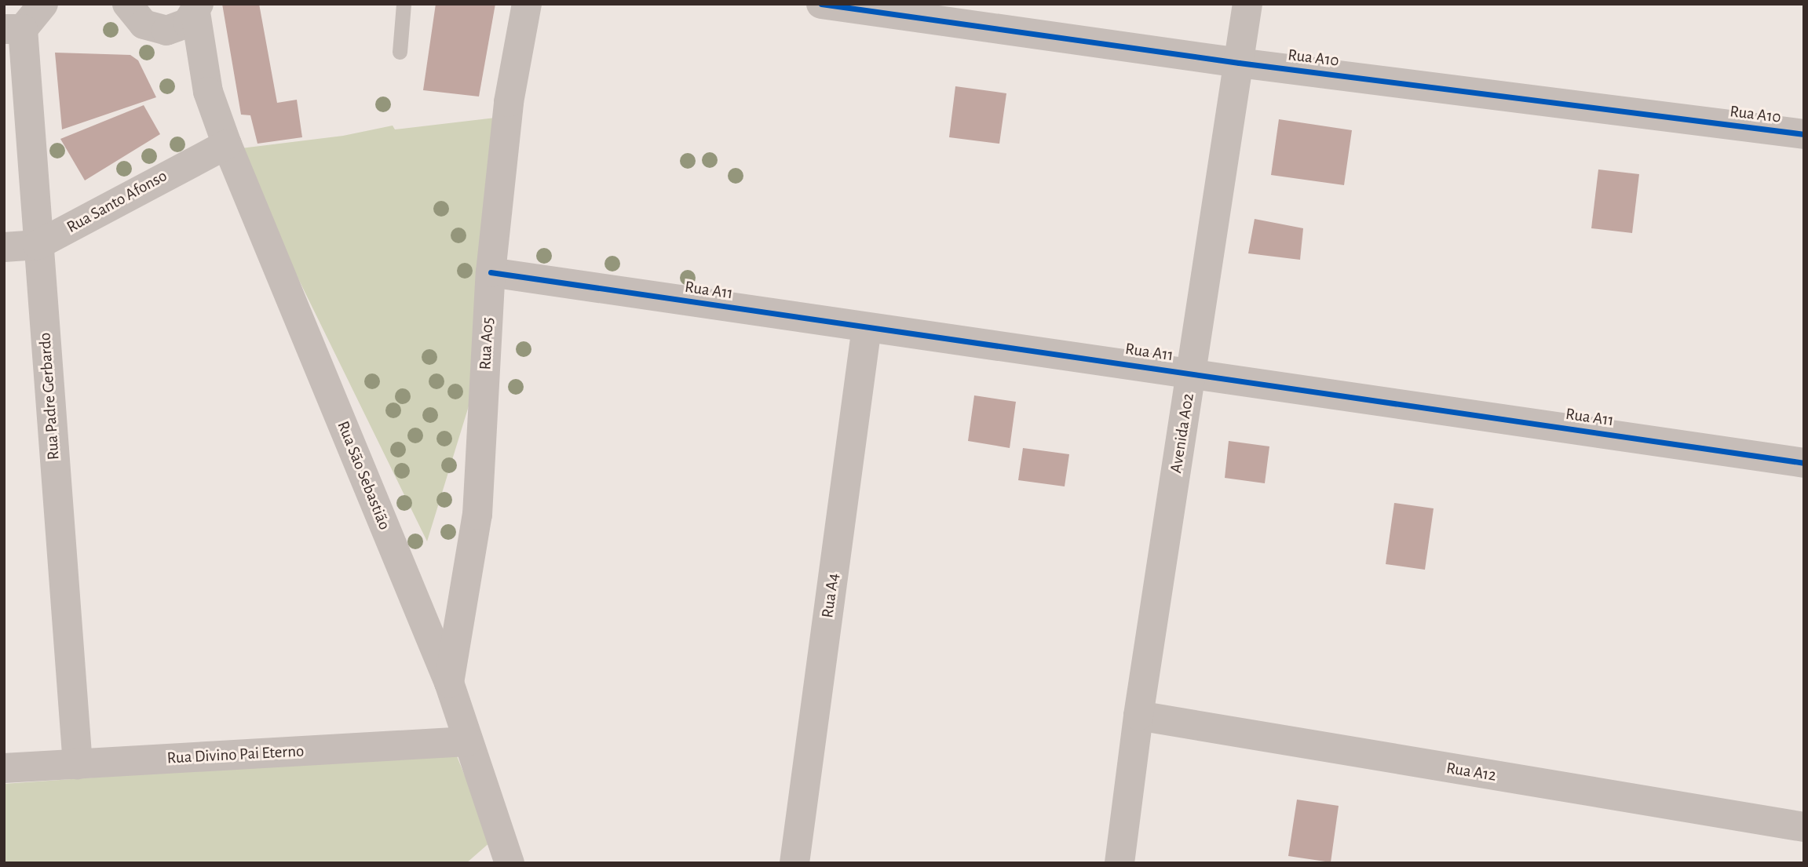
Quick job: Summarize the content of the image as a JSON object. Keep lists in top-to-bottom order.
{
  "streets": {
    "street": [
      "Rua A10",
      "Rua Santo Afonso",
      "Rua A11",
      "Rua A05",
      "Rua Padre Gerbardo",
      "Avenida A02",
      "Rua São Sebastião",
      "Rua A4",
      "Rua Divino Pai Eterno",
      "Rua A12"
    ]
  },
  "crossings": [
    ["Rua A10", "Avenida A02"],
    ["Rua Santo Afonso", "Rua Padre Gerbardo"],
    ["Rua Santo Afonso", "Rua São Sebastião"],
    ["Rua A11", "Rua A05"],
    ["Rua A11", "Avenida A02"],
    ["Rua A11", "Rua A4"],
    ["Rua A05", "Rua São Sebastião"],
    ["Rua Padre Gerbardo", "Rua Divino Pai Eterno"],
    ["Avenida A02", "Rua A12"],
    ["Rua São Sebastião", "Rua Divino Pai Eterno"]
  ]
}
